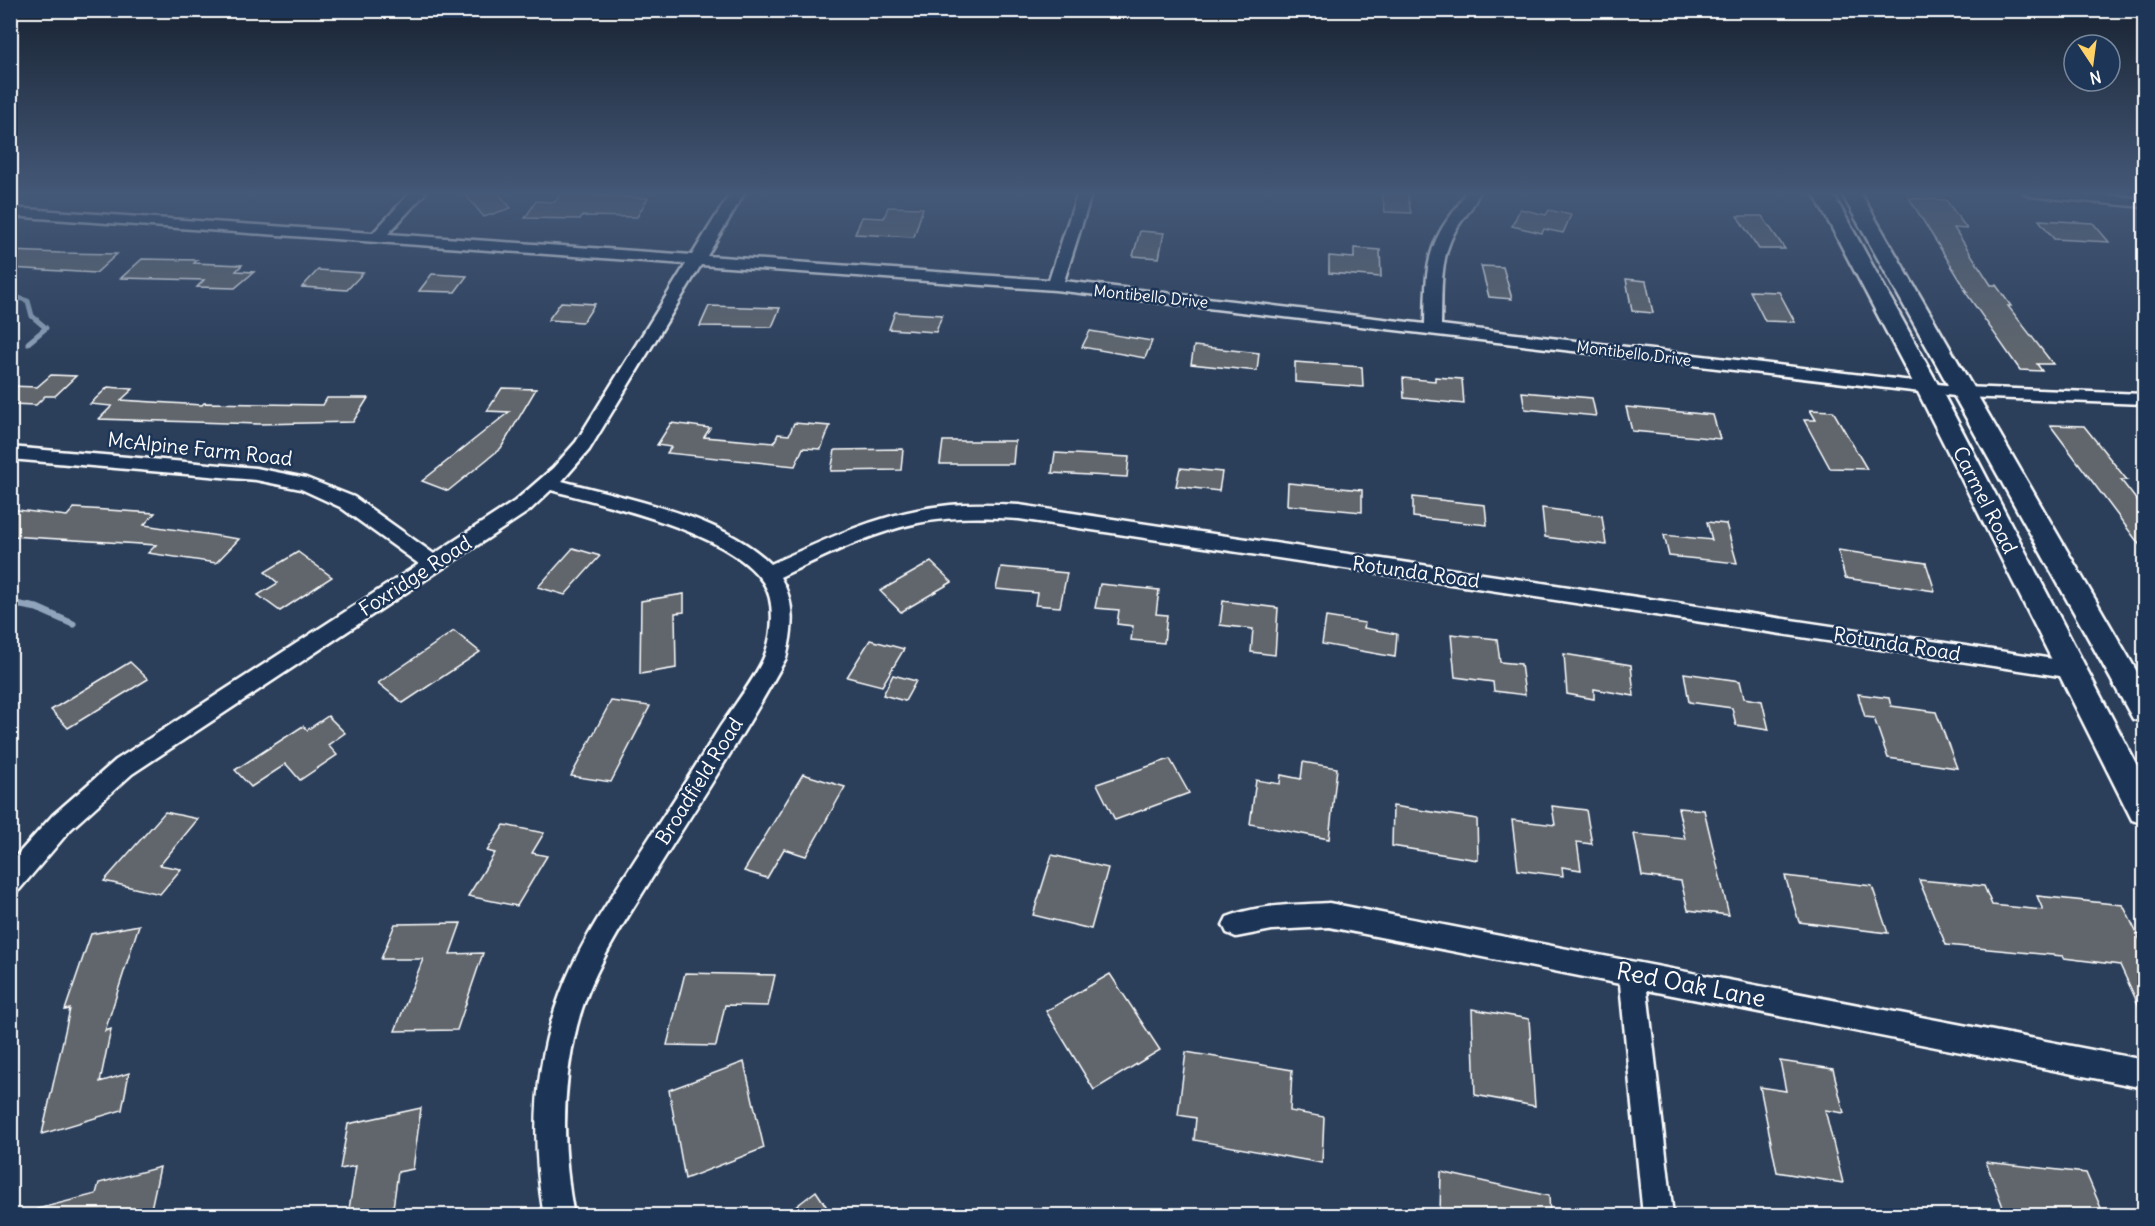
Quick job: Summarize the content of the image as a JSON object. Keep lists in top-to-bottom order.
{
  "streets": {
    "main road": ["Carmel Road"],
    "street": [
      "Montibello Drive",
      "McAlpine Farm Road",
      "Rotunda Road",
      "Foxridge Road",
      "Broadfield Road",
      "Red Oak Lane"
    ]
  },
  "crossings": [
    ["Montibello Drive", "Carmel Road"],
    ["Montibello Drive", "Foxridge Road"],
    ["McAlpine Farm Road", "Foxridge Road"],
    ["Carmel Road", "Rotunda Road"],
    ["Rotunda Road", "Broadfield Road"],
    ["Foxridge Road", "Broadfield Road"]
  ],
  "north": "bottom"
}
